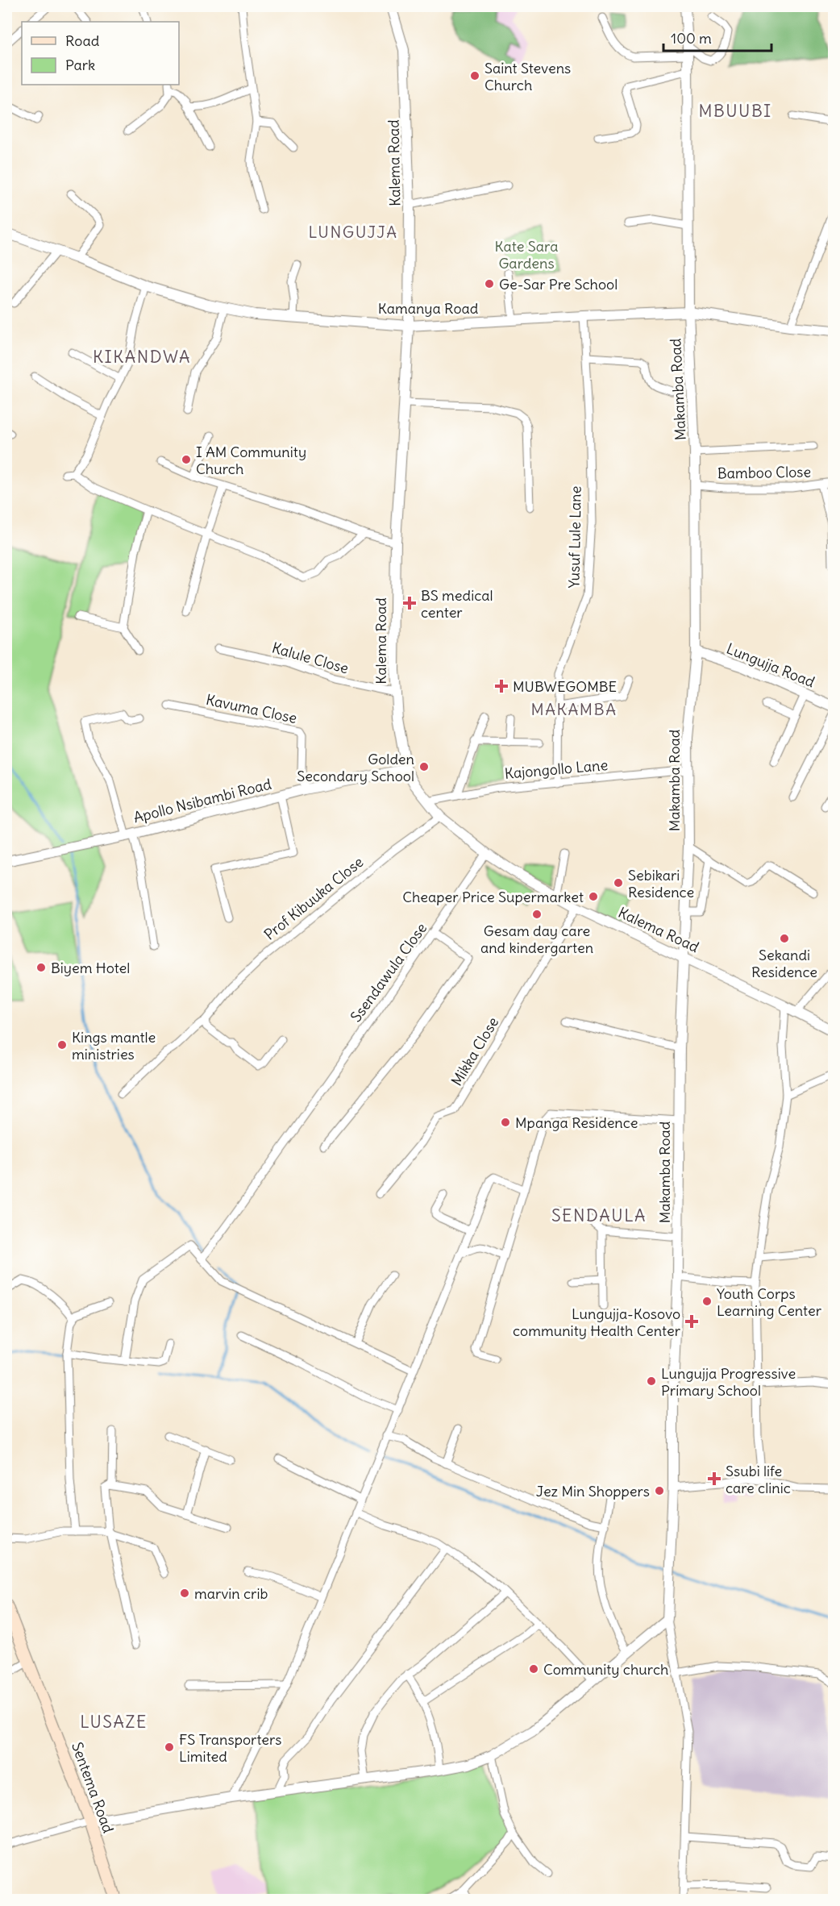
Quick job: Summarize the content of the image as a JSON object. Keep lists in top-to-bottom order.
{
  "streets": {
    "main road": ["Sentema Road"],
    "street": [
      "Kalema Road",
      "Kamanya Road",
      "Makamba Road",
      "Bamboo Close",
      "Yusuf Lule Lane",
      "Kalule Close",
      "Lungujja Road",
      "Kavuma Close",
      "Kajongollo Lane",
      "Apollo Nsibambi Road",
      "Prof Kibuuka Close",
      "Ssendawula Close",
      "Mikka Close"
    ]
  },
  "crossings": [
    ["Kalema Road", "Kamanya Road"],
    ["Kalema Road", "Makamba Road"],
    ["Kalema Road", "Kalule Close"],
    ["Kalema Road", "Kajongollo Lane"],
    ["Kalema Road", "Apollo Nsibambi Road"],
    ["Kalema Road", "Prof Kibuuka Close"],
    ["Kalema Road", "Ssendawula Close"],
    ["Kalema Road", "Mikka Close"],
    ["Kamanya Road", "Makamba Road"],
    ["Kamanya Road", "Yusuf Lule Lane"],
    ["Makamba Road", "Bamboo Close"],
    ["Makamba Road", "Lungujja Road"],
    ["Makamba Road", "Kajongollo Lane"],
    ["Yusuf Lule Lane", "Kajongollo Lane"],
    ["Kavuma Close", "Apollo Nsibambi Road"]
  ],
  "districts": [
    "MBUUBI",
    "LUNGUJJA",
    "KIKANDWA",
    "MAKAMBA",
    "SENDAULA",
    "LUSAZE"
  ],
  "parks": ["Kate Sara Gardens"],
  "places": {
    "other": [
      "Saint Stevens Church",
      "Ge-Sar Pre School",
      "I AM Community Church",
      "Golden Secondary School",
      "Sebikari Residence",
      "Cheaper Price Supermarket",
      "Gesam day care and kindergarten",
      "Sekandi Residence",
      "Biyem Hotel",
      "Kings mantle ministries",
      "Mpanga Residence",
      "Youth Corps Learning Center",
      "Lungujja Progressive Primary School",
      "Jez Min Shoppers",
      "marvin crib",
      "Community church",
      "FS Transporters Limited"
    ],
    "health": [
      "BS medical center",
      "MUBWEGOMBE",
      "Lungujja-Kosovo community Health Center",
      "Ssubi life care clinic"
    ]
  },
  "legend": ["Road", "Park"],
  "scale_bar": "100 m"
}
